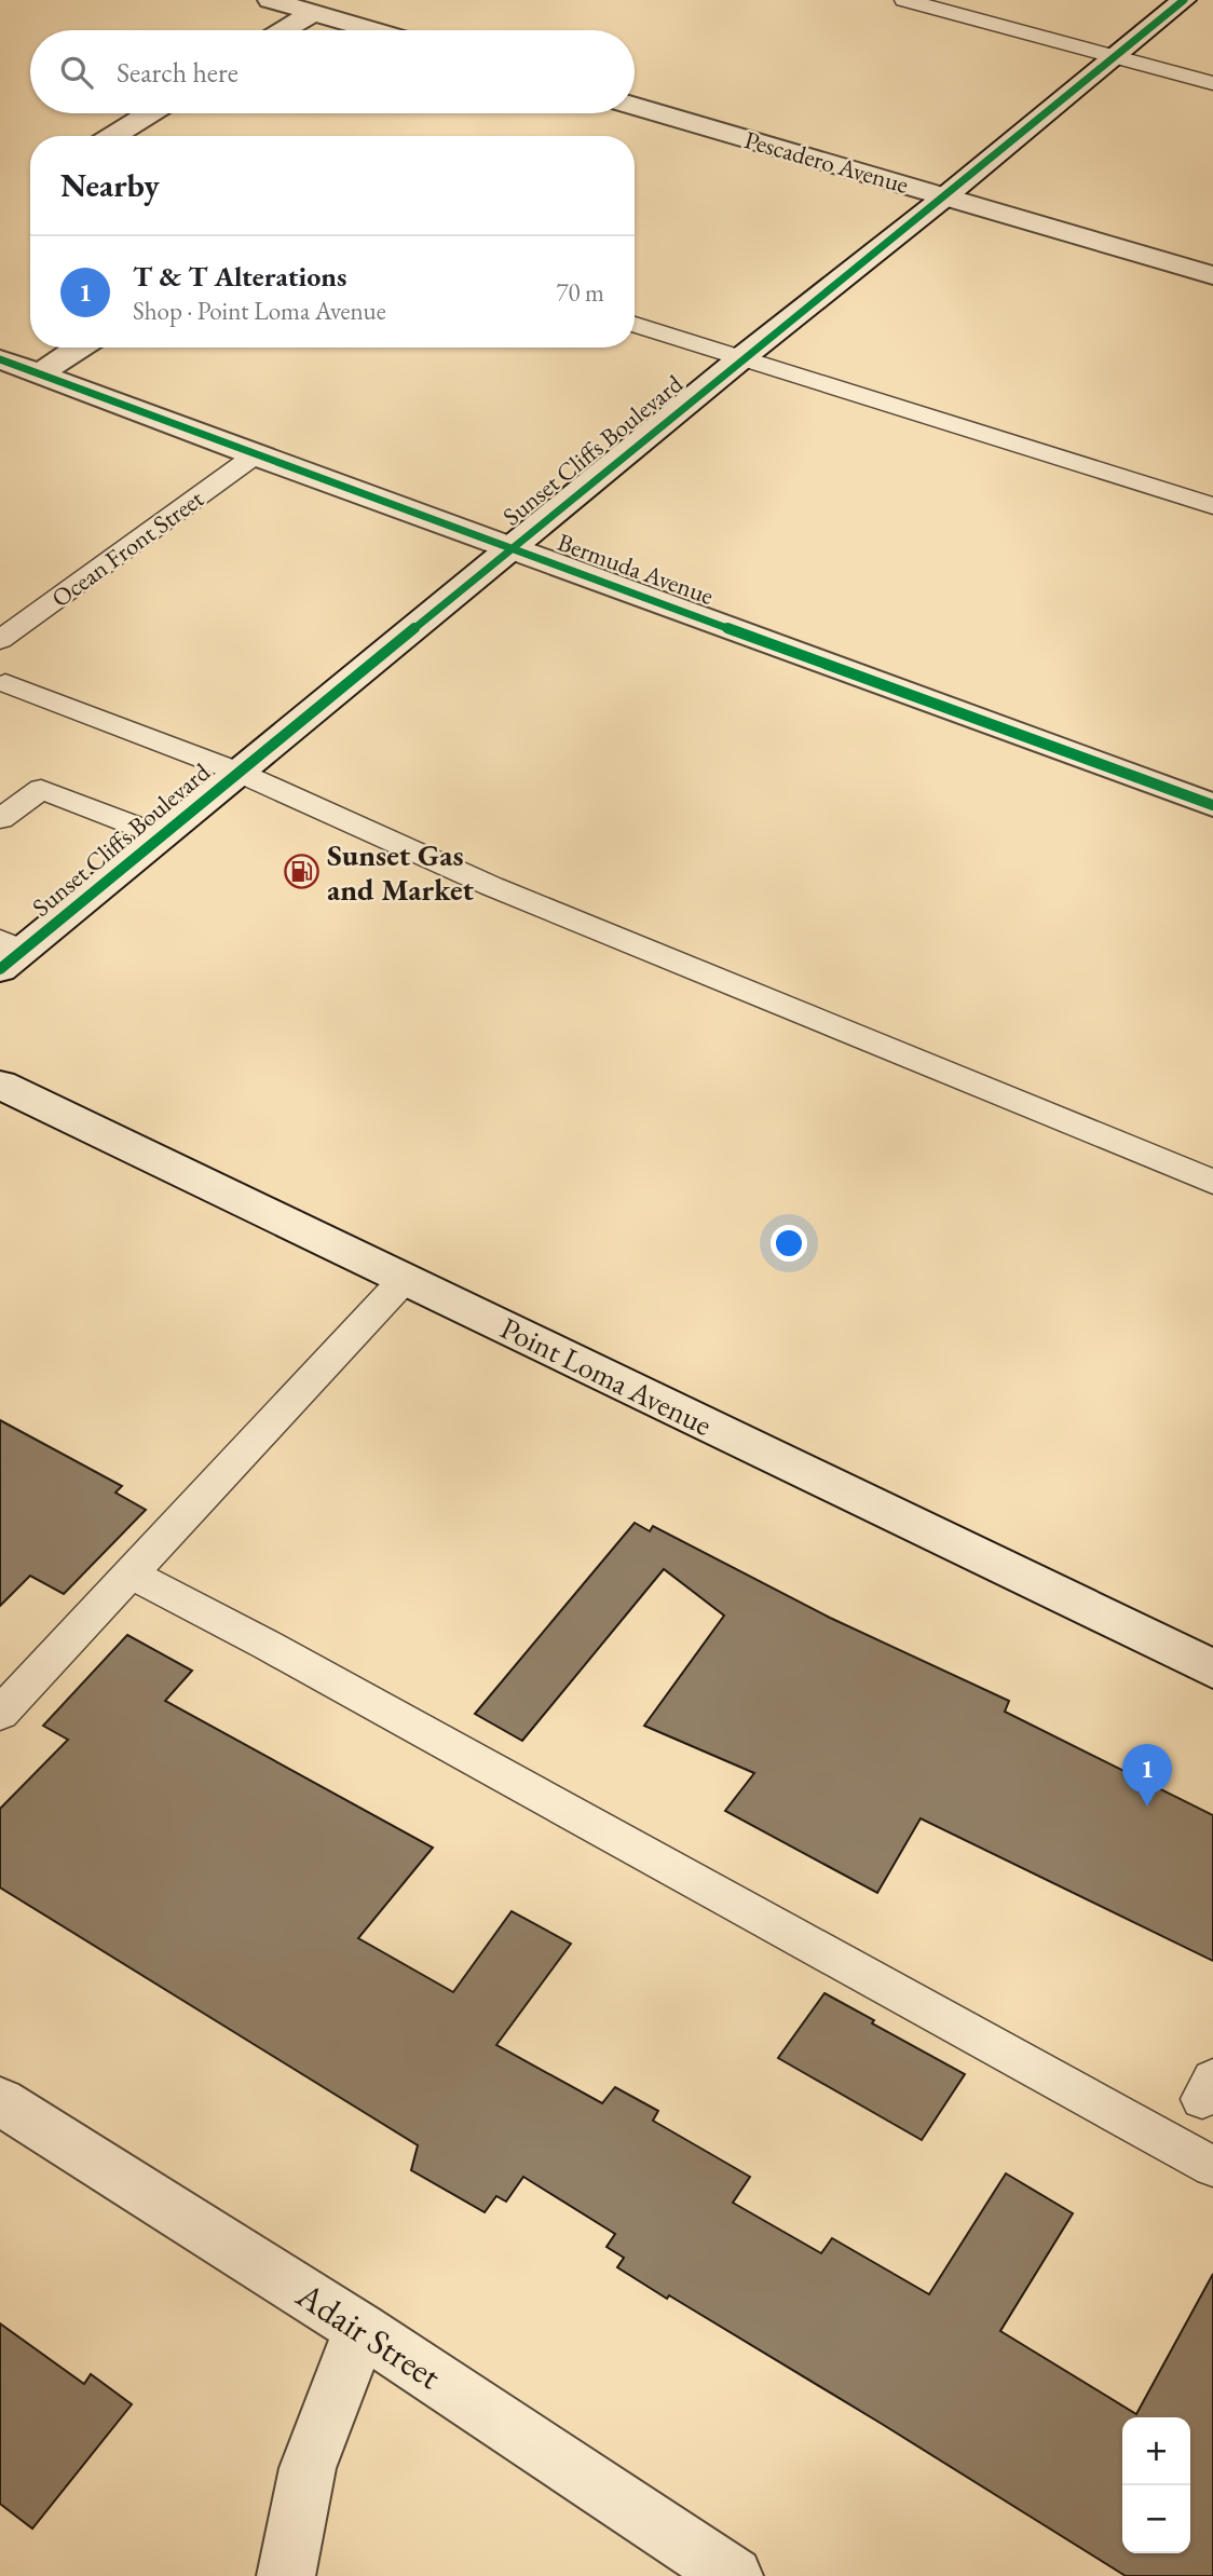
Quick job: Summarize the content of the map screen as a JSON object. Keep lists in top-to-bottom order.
{
  "streets": {
    "street": [
      "Pescadero Avenue",
      "Sunset Cliffs Boulevard",
      "Bermuda Avenue",
      "Point Loma Avenue",
      "Adair Street"
    ],
    "lane": ["Ocean Front Street"]
  },
  "crossings": [
    ["Pescadero Avenue", "Sunset Cliffs Boulevard"],
    ["Sunset Cliffs Boulevard", "Bermuda Avenue"],
    ["Ocean Front Street", "Bermuda Avenue"]
  ],
  "places": {
    "fuel station": ["Sunset Gas and Market"]
  },
  "page": {
    "search": "Search here",
    "heading": "Nearby",
    "list": [
      {
        "mark": "1",
        "name": "T & T Alterations",
        "note": "Shop · Point Loma Avenue",
        "value": "70 m"
      }
    ],
    "pins": "1",
    "map_buttons": ["+", "−"]
  }
}
